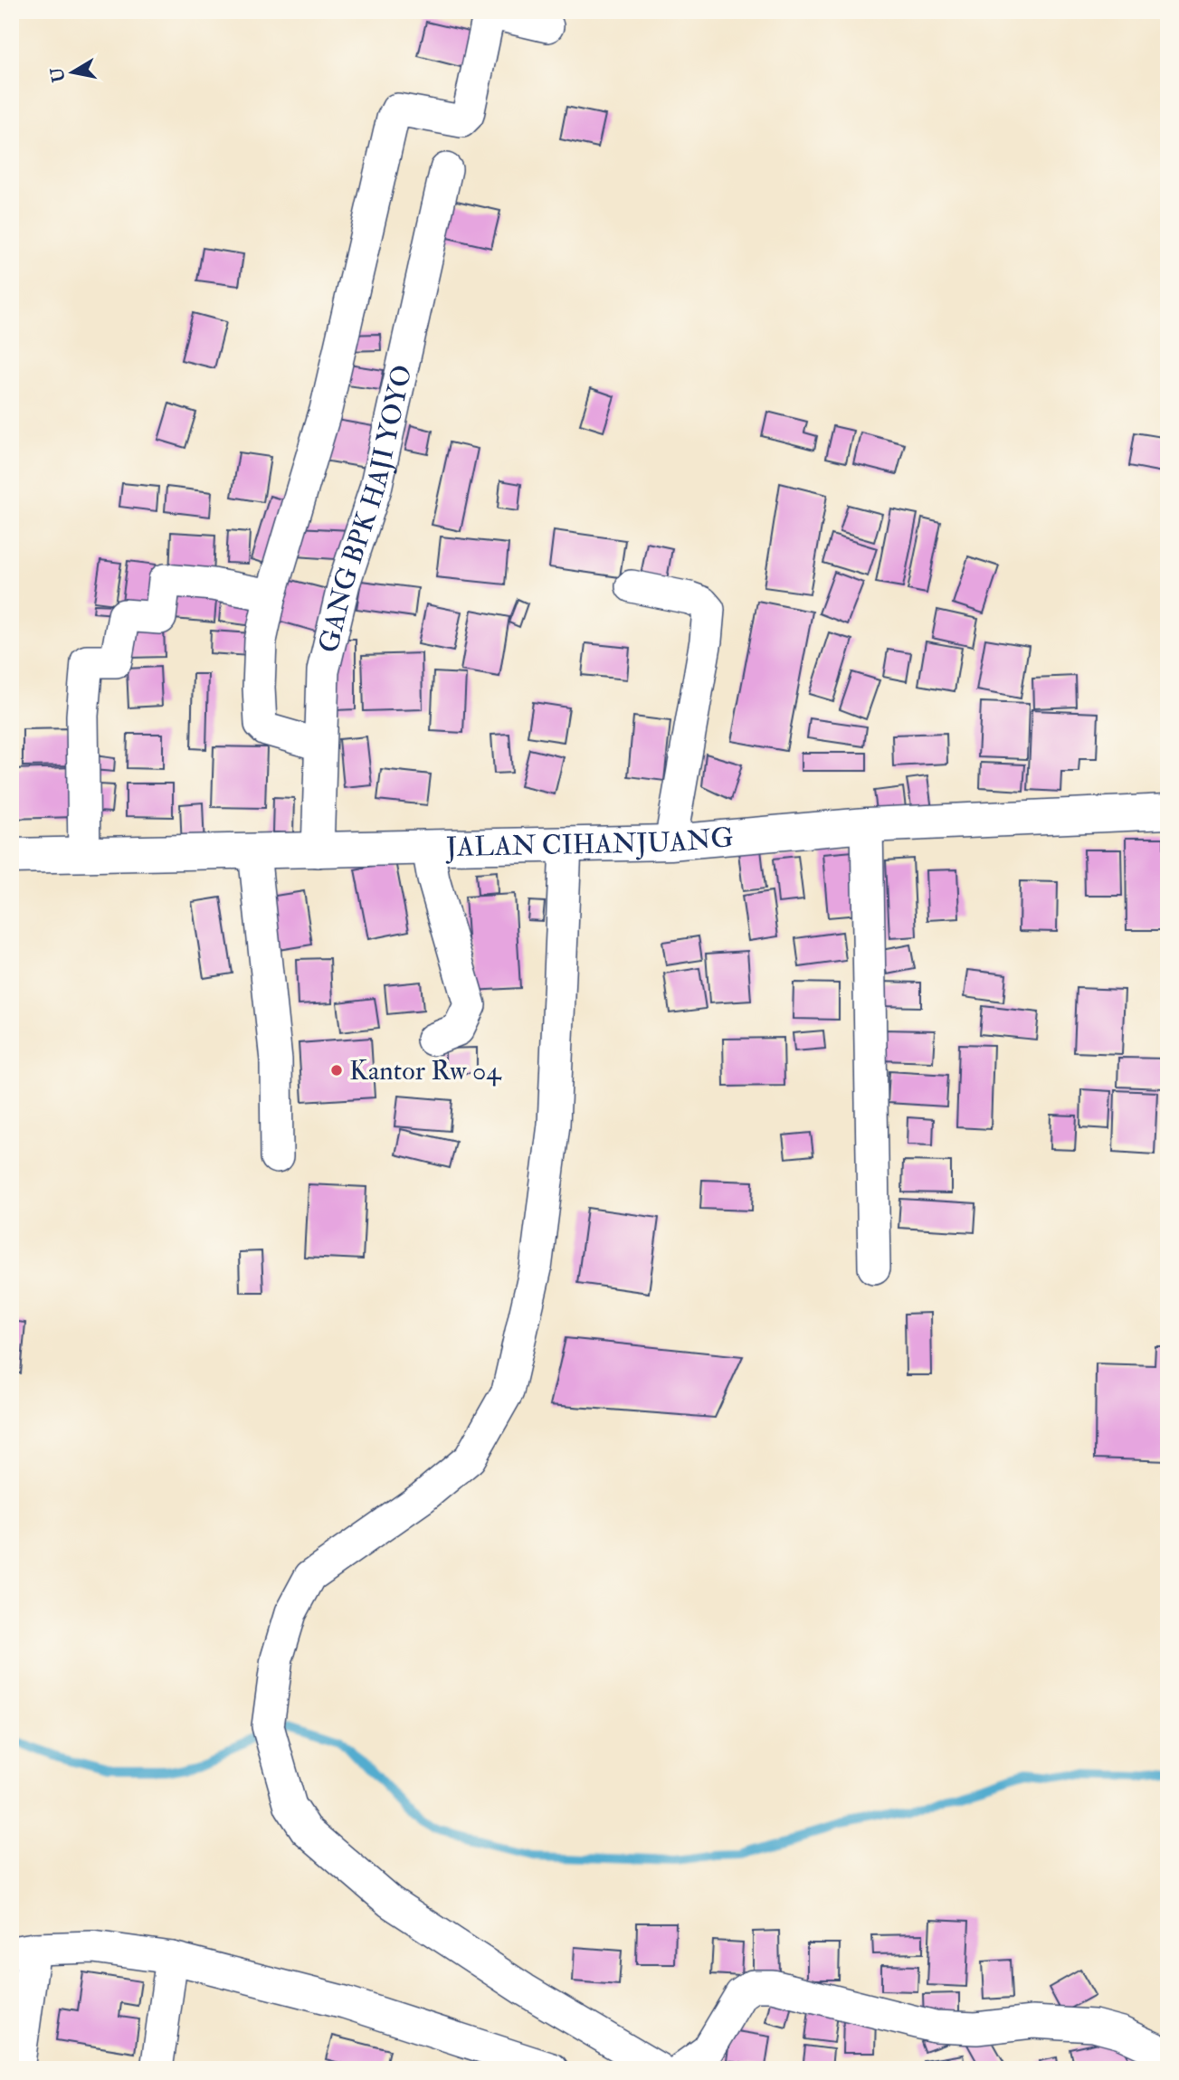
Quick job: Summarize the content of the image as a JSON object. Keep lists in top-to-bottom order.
{
  "streets": {
    "main road": ["JALAN CIHANJUANG"],
    "street": ["GANG BPK HAJI YOYO"]
  },
  "crossings": [
    ["GANG BPK HAJI YOYO", "JALAN CIHANJUANG"]
  ],
  "places": ["Kantor Rw 04"],
  "north": "left"
}
